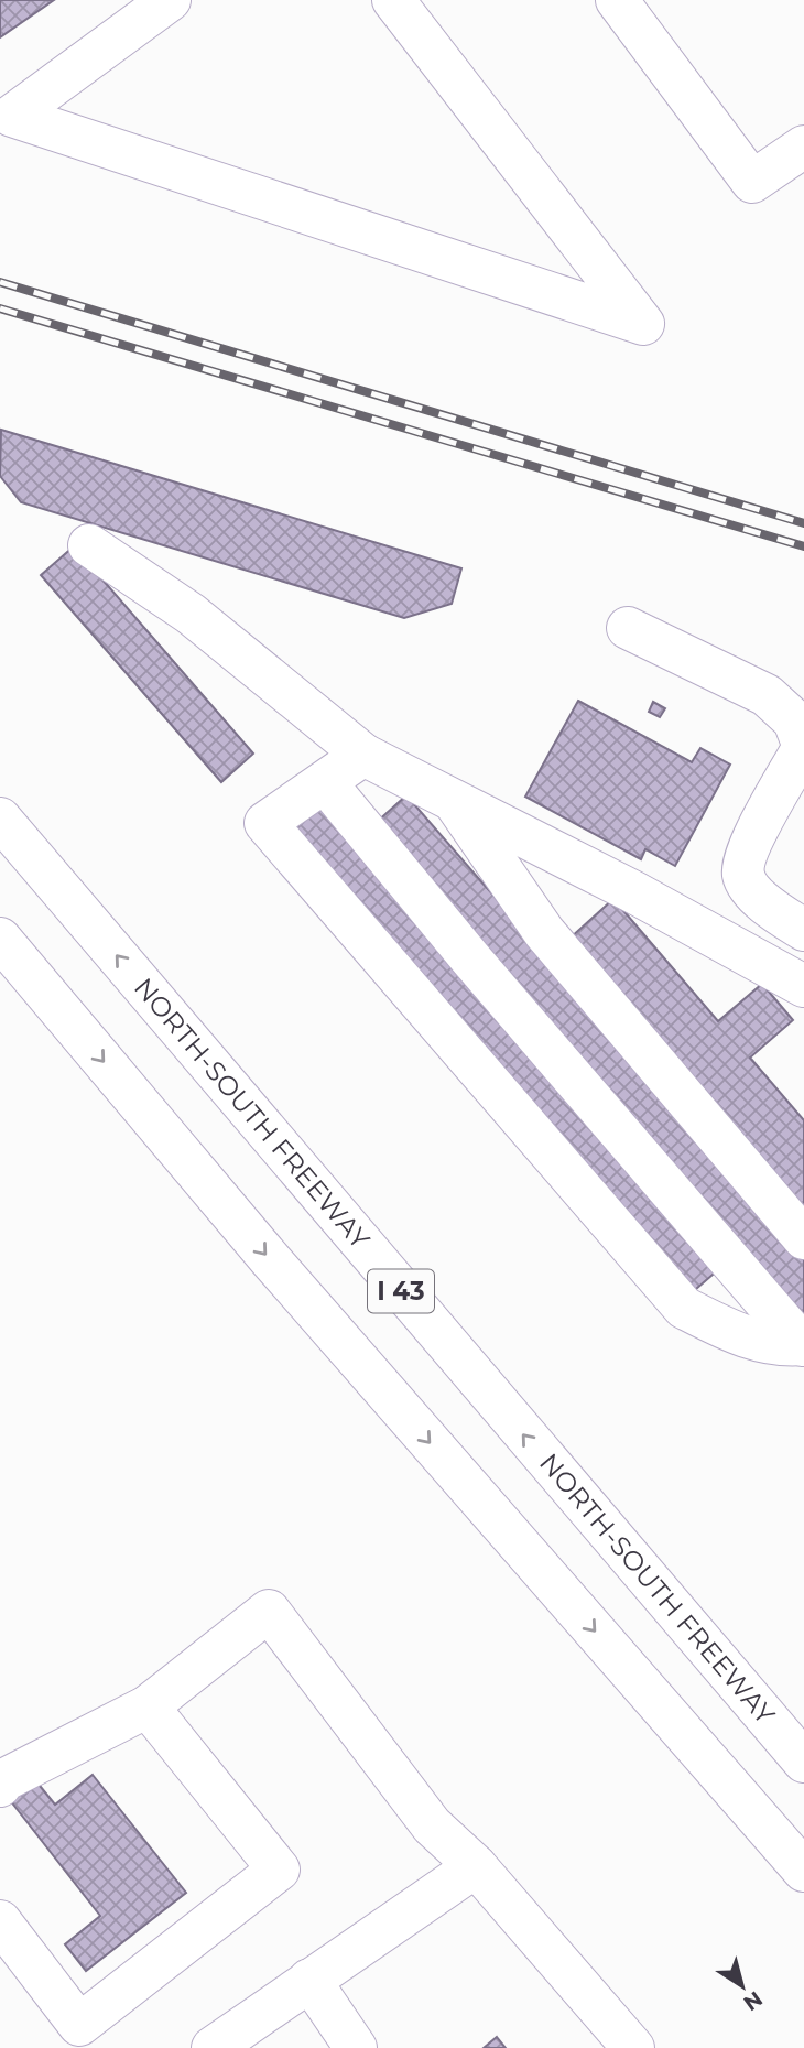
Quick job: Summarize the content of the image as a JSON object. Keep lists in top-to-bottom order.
{
  "streets": {
    "main road": ["NORTH-SOUTH FREEWAY", "I 43"]
  },
  "north": "bottom right"
}
